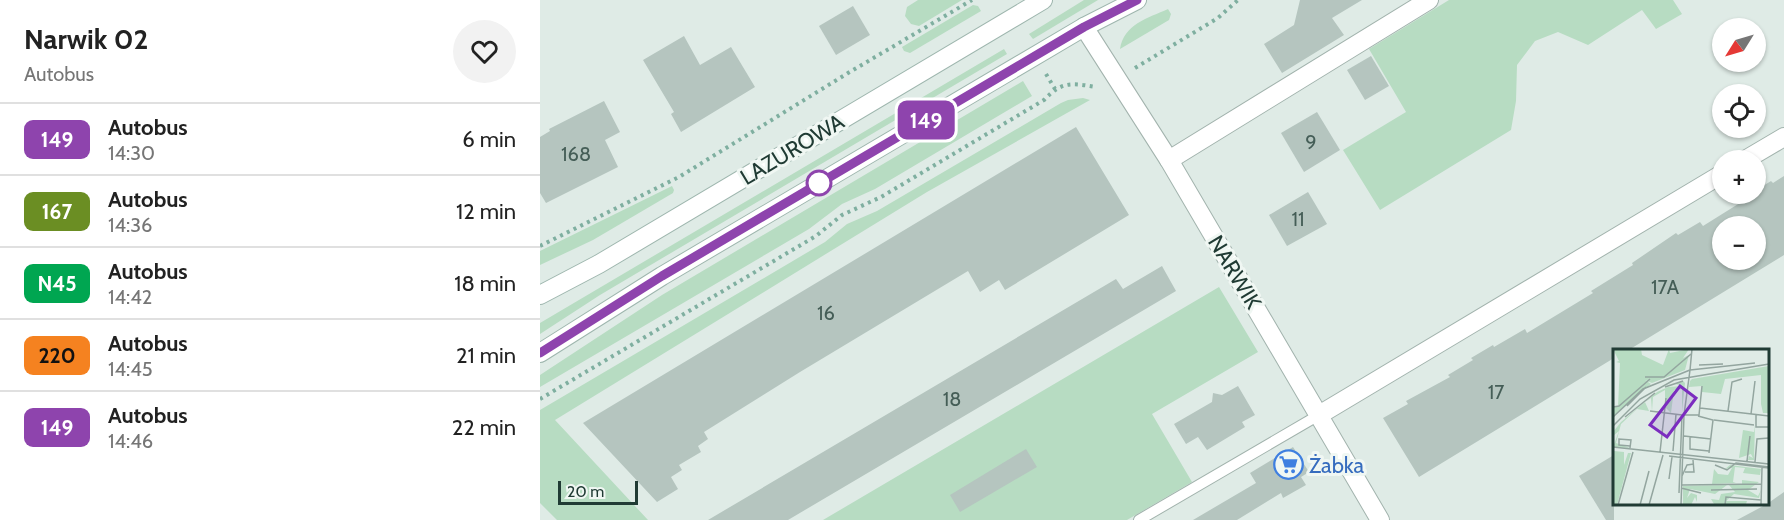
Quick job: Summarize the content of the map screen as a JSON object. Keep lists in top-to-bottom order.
{
  "streets": {
    "street": ["LAZUROWA", "NARWIK"]
  },
  "crossings": [
    ["LAZUROWA", "NARWIK"]
  ],
  "places": {
    "supermarket": ["Żabka"]
  },
  "lines": ["bus line 149"],
  "house_numbers": [
    "9",
    "168",
    "11",
    "17A",
    "16",
    "17",
    "18"
  ],
  "scale_bar": "20 m",
  "north": "bottom left",
  "page": {
    "heading": ["Narwik 02", "Autobus"],
    "on_map": "149",
    "map_buttons": ["+", "−"],
    "list": [
      {
        "mark": "149",
        "name": "Autobus",
        "note": "14:30",
        "value": "6 min"
      },
      {
        "mark": "167",
        "name": "Autobus",
        "note": "14:36",
        "value": "12 min"
      },
      {
        "mark": "N45",
        "name": "Autobus",
        "note": "14:42",
        "value": "18 min"
      },
      {
        "mark": "220",
        "name": "Autobus",
        "note": "14:45",
        "value": "21 min"
      },
      {
        "mark": "149",
        "name": "Autobus",
        "note": "14:46",
        "value": "22 min"
      }
    ],
    "scale": "20 m"
  }
}
